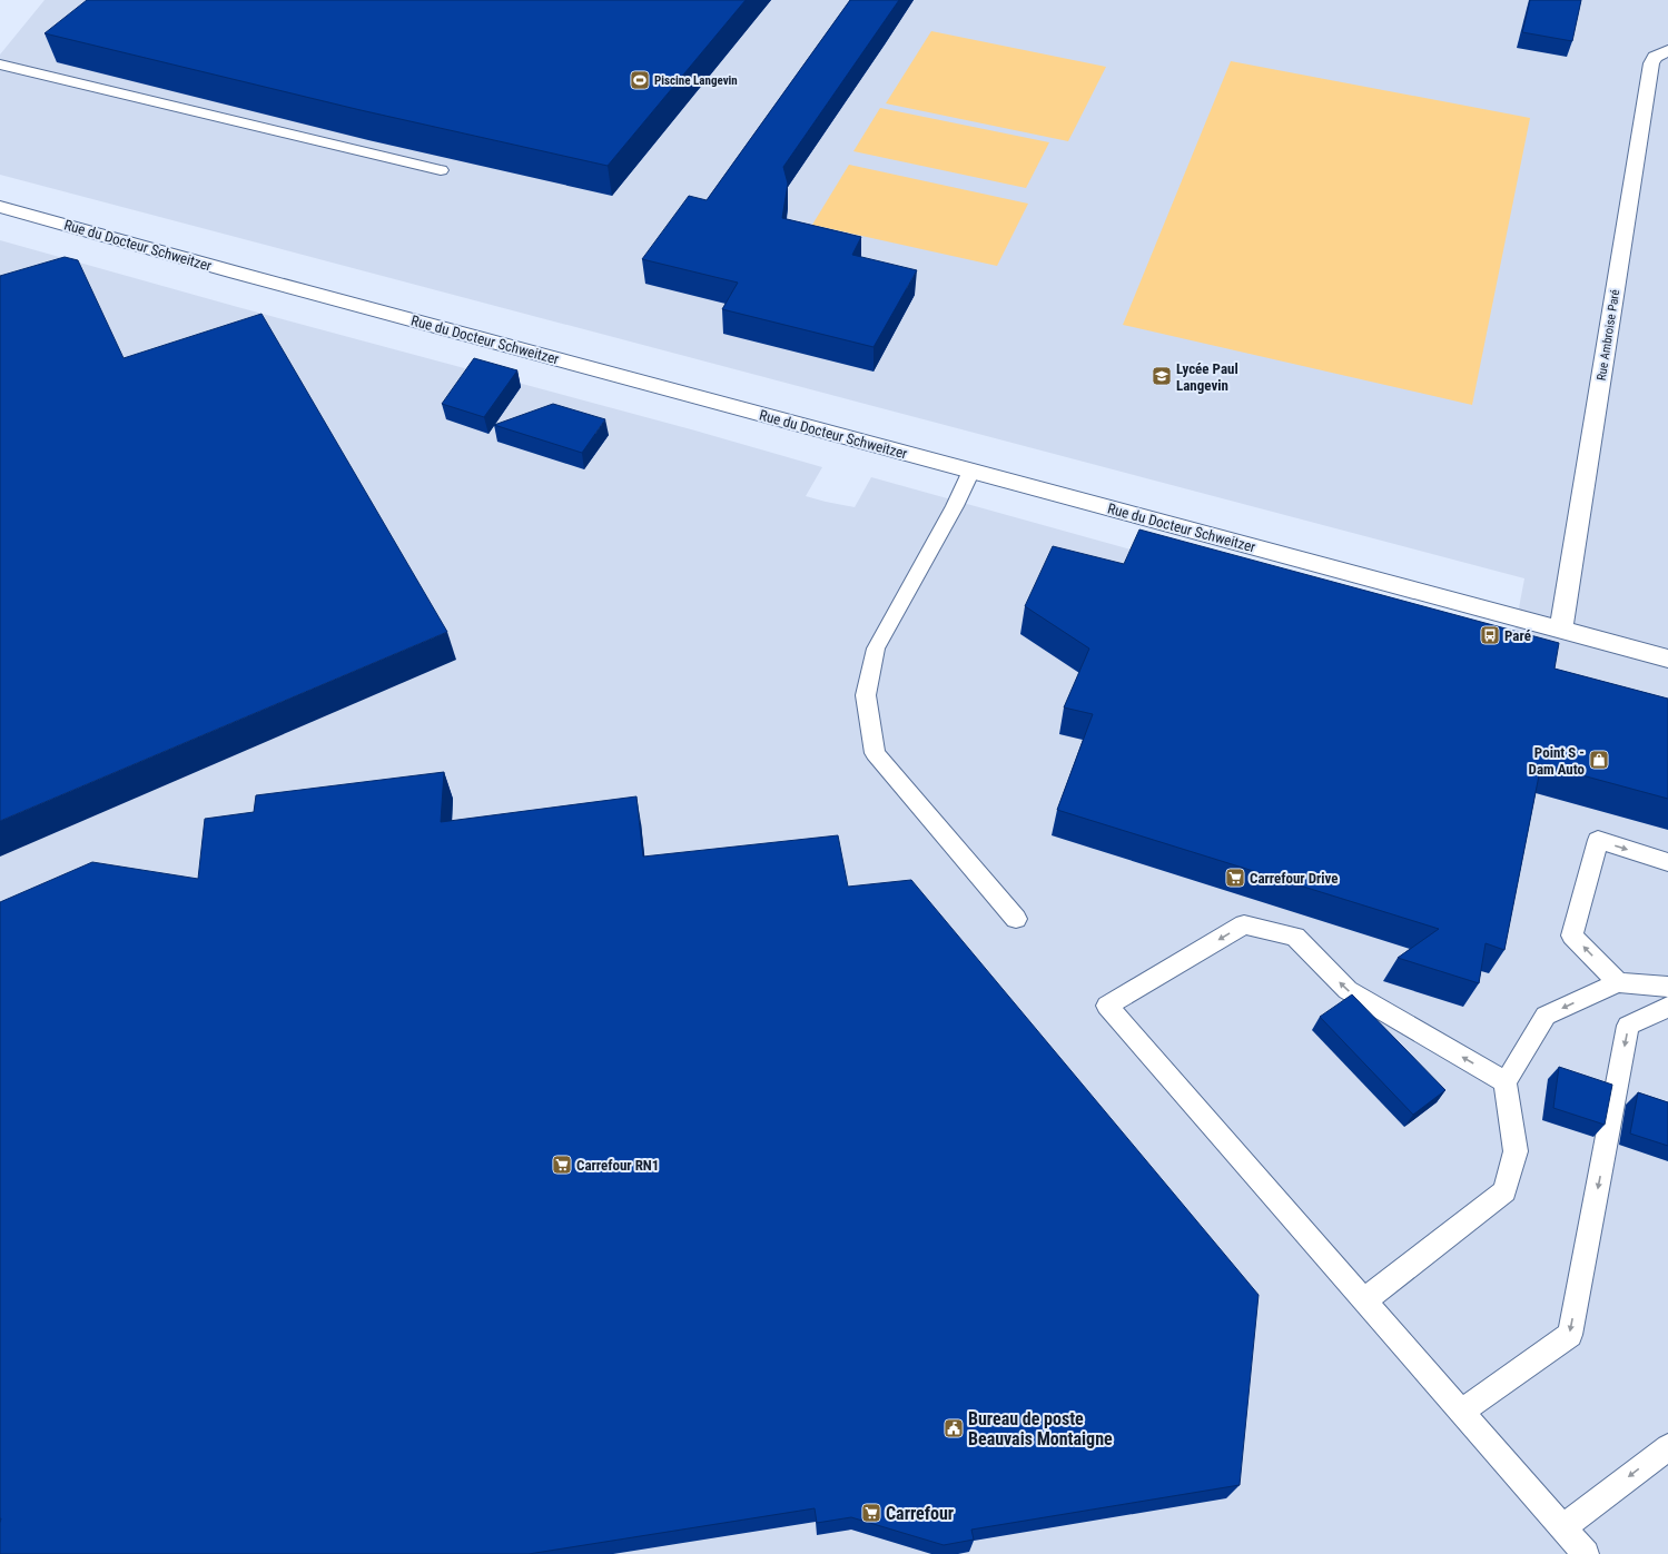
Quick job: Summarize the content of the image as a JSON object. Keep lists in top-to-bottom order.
{
  "streets": {
    "street": ["Rue du Docteur Schweitzer", "Rue Ambroise Paré"]
  },
  "crossings": [
    ["Rue du Docteur Schweitzer", "Rue Ambroise Paré"]
  ],
  "places": {
    "sports": ["Piscine Langevin"],
    "school or university": ["Lycée Paul Langevin"],
    "bus stop": ["Paré"],
    "shop": ["Point S - Dam Auto"],
    "supermarket": ["Carrefour Drive", "Carrefour RN1", "Carrefour"],
    "public building": ["Bureau de poste Beauvais Montaigne"]
  }
}
